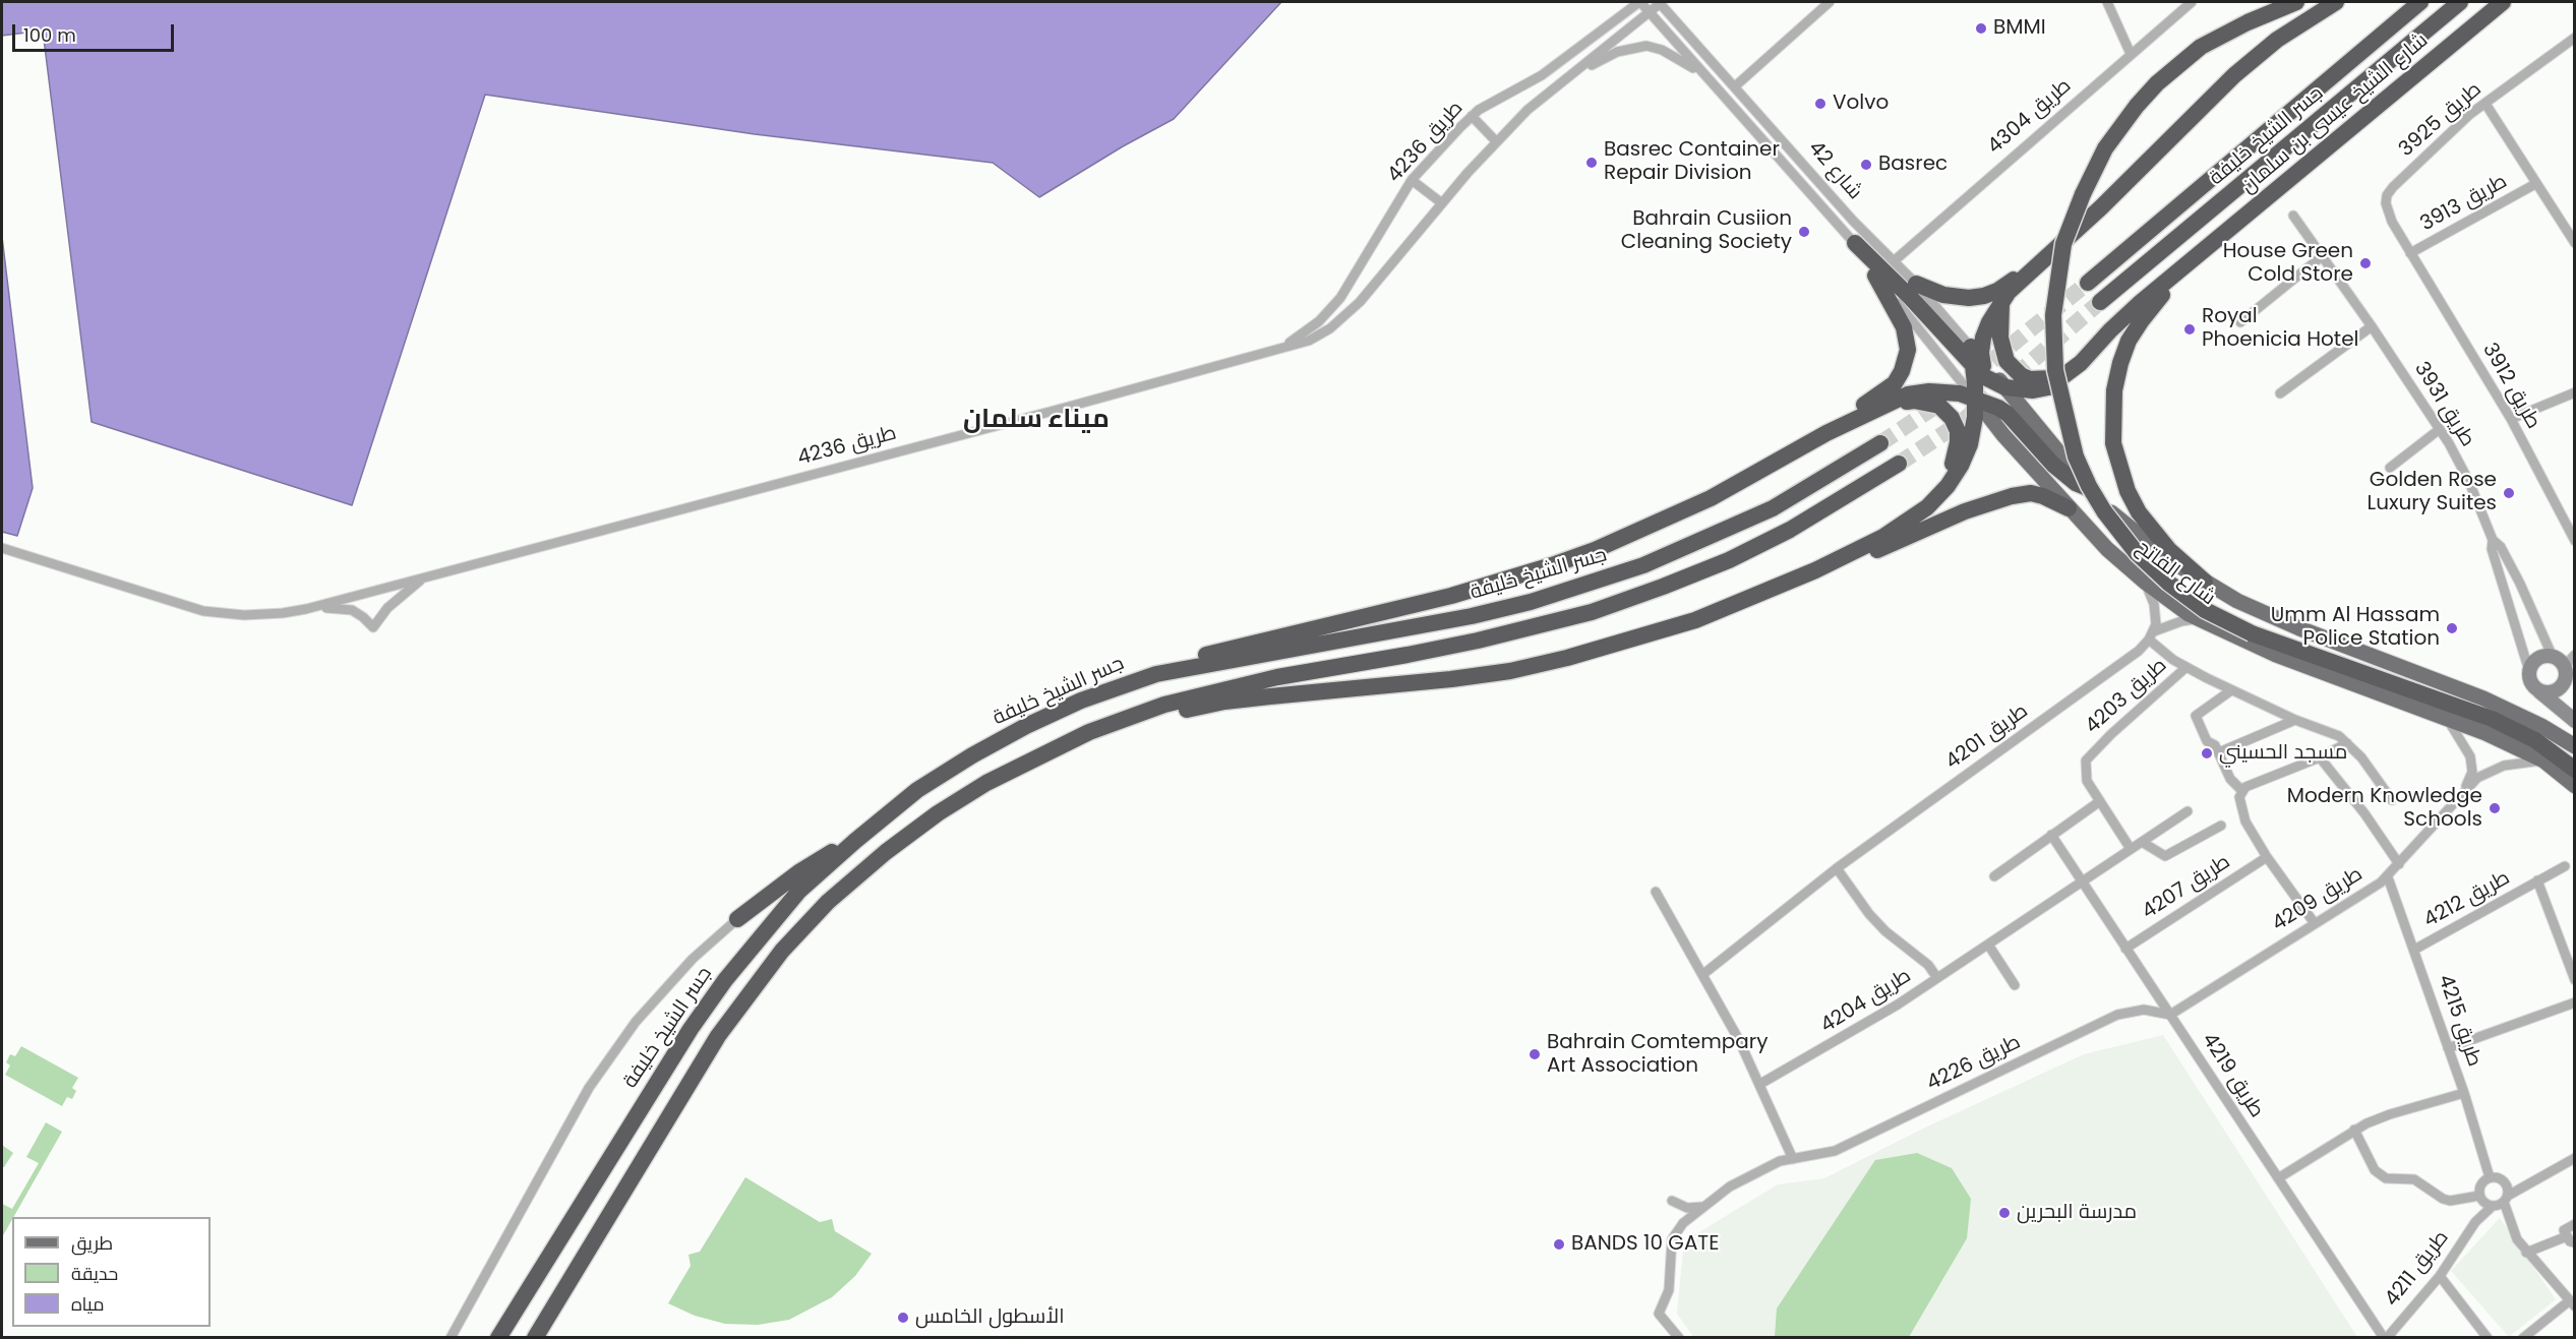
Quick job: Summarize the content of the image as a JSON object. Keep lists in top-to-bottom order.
{
  "streets": {
    "highway": ["شارع الشيخ عيسى بن سلمان", "جسر الشيخ خليفة"],
    "main road": ["شارع الفاتح"],
    "street": [
      "طريق 4304",
      "طريق 3925",
      "طريق 4236",
      "شارع 42",
      "طريق 3913",
      "طريق 3912",
      "طريق 3931",
      "طريق 4203",
      "طريق 4201",
      "طريق 4207",
      "طريق 4209",
      "طريق 4212",
      "طريق 4204",
      "طريق 4215",
      "طريق 4226",
      "طريق 4219",
      "طريق 4211"
    ]
  },
  "crossings": [
    ["طريق 4304", "شارع 42"],
    ["طريق 3925", "طريق 3913"],
    ["طريق 3925", "طريق 3912"],
    ["طريق 4236", "شارع 42"],
    ["شارع 42", "شارع الفاتح"],
    ["طريق 3913", "طريق 3912"],
    ["شارع الفاتح", "طريق 4201"],
    ["شارع الفاتح", "طريق 4209"],
    ["طريق 4203", "طريق 4204"],
    ["طريق 4207", "طريق 4219"],
    ["طريق 4209", "طريق 4215"],
    ["طريق 4209", "طريق 4226"],
    ["طريق 4209", "طريق 4219"],
    ["طريق 4212", "طريق 4215"],
    ["طريق 4204", "طريق 4219"],
    ["طريق 4215", "طريق 4211"],
    ["طريق 4226", "طريق 4219"],
    ["طريق 4219", "طريق 4211"]
  ],
  "districts": ["ميناء سلمان"],
  "places": [
    "BMMI",
    "Volvo",
    "Basrec Container Repair Division",
    "Basrec",
    "Bahrain Cusiion Cleaning Society",
    "House Green Cold Store",
    "Royal Phoenicia Hotel",
    "Golden Rose Luxury Suites",
    "Umm Al Hassam Police Station",
    "مسجد الحسيني",
    "Modern Knowledge Schools",
    "Bahrain Comtempary Art Association",
    "مدرسة البحرين",
    "BANDS 10 GATE",
    "الأسطول الخامس"
  ],
  "legend": ["طريق", "حديقة", "مياه"],
  "scale_bar": "100 m"
}
